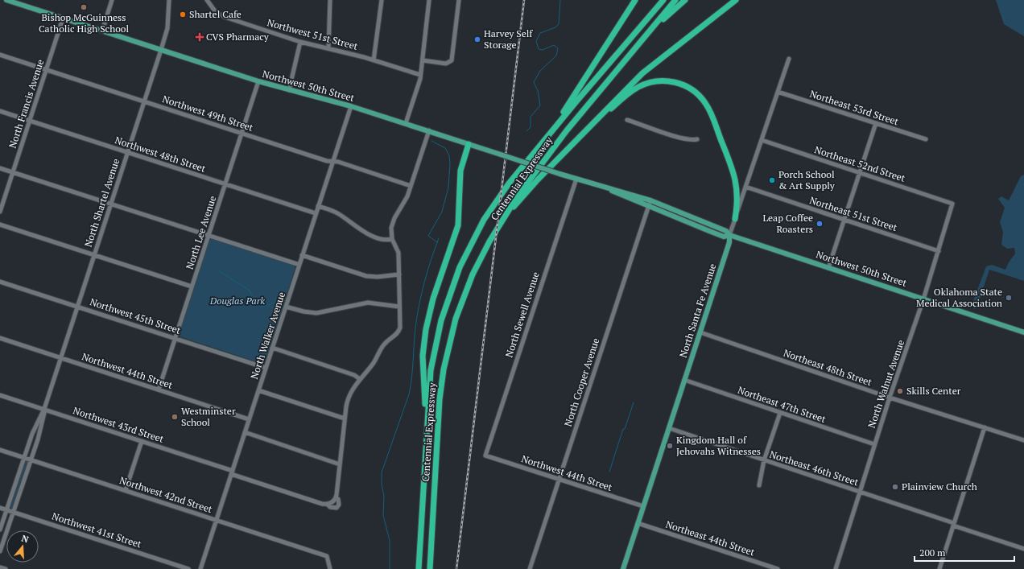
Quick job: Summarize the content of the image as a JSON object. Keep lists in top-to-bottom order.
{
  "streets": {
    "highway": ["Centennial Expressway"],
    "main road": ["Northwest 50th Street", "North Santa Fe Avenue"],
    "street": [
      "Northwest 51st Street",
      "North Francis Avenue",
      "Northeast 53rd Street",
      "Northwest 49th Street",
      "Northwest 48th Street",
      "Northeast 52nd Street",
      "North Shartel Avenue",
      "Northeast 51st Street",
      "North Lee Avenue",
      "North Sewell Avenue",
      "Northwest 45th Street",
      "North Walker Avenue",
      "Northeast 48th Street",
      "Northwest 44th Street",
      "North Cooper Avenue",
      "North Walnut Avenue",
      "Northeast 47th Street",
      "Northwest 43rd Street",
      "Northeast 46th Street",
      "Northwest 42nd Street",
      "Northwest 41st Street",
      "Northeast 44th Street"
    ]
  },
  "crossings": [
    ["Northwest 50th Street", "North Francis Avenue"],
    ["Northwest 50th Street", "North Shartel Avenue"],
    ["Northwest 50th Street", "North Lee Avenue"],
    ["Northwest 50th Street", "North Santa Fe Avenue"],
    ["Northwest 50th Street", "North Sewell Avenue"],
    ["Northwest 50th Street", "North Walker Avenue"],
    ["Northwest 50th Street", "North Cooper Avenue"],
    ["Northwest 50th Street", "North Walnut Avenue"],
    ["North Francis Avenue", "Northwest 49th Street"],
    ["North Francis Avenue", "Northwest 48th Street"],
    ["Northeast 53rd Street", "North Santa Fe Avenue"],
    ["Northwest 49th Street", "North Shartel Avenue"],
    ["Northwest 49th Street", "North Lee Avenue"],
    ["Northwest 49th Street", "North Walker Avenue"],
    ["Northwest 48th Street", "North Shartel Avenue"],
    ["Northwest 48th Street", "North Lee Avenue"],
    ["Northwest 48th Street", "North Walker Avenue"],
    ["Northeast 52nd Street", "North Santa Fe Avenue"],
    ["Northeast 52nd Street", "North Walnut Avenue"],
    ["North Shartel Avenue", "Northwest 45th Street"],
    ["North Shartel Avenue", "Northwest 44th Street"],
    ["North Shartel Avenue", "Northwest 43rd Street"],
    ["North Shartel Avenue", "Northwest 42nd Street"],
    ["North Shartel Avenue", "Northwest 41st Street"],
    ["Northeast 51st Street", "North Santa Fe Avenue"],
    ["Northeast 51st Street", "North Walnut Avenue"],
    ["North Lee Avenue", "Northwest 45th Street"],
    ["North Lee Avenue", "Northwest 44th Street"],
    ["North Santa Fe Avenue", "Northeast 48th Street"],
    ["North Santa Fe Avenue", "Northwest 44th Street"],
    ["North Santa Fe Avenue", "Northeast 47th Street"],
    ["North Santa Fe Avenue", "Northeast 46th Street"],
    ["North Santa Fe Avenue", "Northeast 44th Street"],
    ["North Sewell Avenue", "Northwest 44th Street"],
    ["Northwest 45th Street", "North Walker Avenue"],
    ["North Walker Avenue", "Northwest 44th Street"],
    ["North Walker Avenue", "Northwest 43rd Street"],
    ["North Walker Avenue", "Northwest 42nd Street"],
    ["Northeast 48th Street", "North Walnut Avenue"],
    ["Northwest 44th Street", "North Cooper Avenue"],
    ["North Walnut Avenue", "Northeast 47th Street"],
    ["North Walnut Avenue", "Northeast 46th Street"]
  ],
  "parks": ["Douglas Park"],
  "places": {
    "other": [
      "Bishop McGuinness Catholic High School",
      "Shartel Cafe",
      "Harvey Self Storage",
      "Porch School & Art Supply",
      "Leap Coffee Roasters",
      "Oklahoma State Medical Association",
      "Skills Center",
      "Westminster School",
      "Kingdom Hall of Jehovahs Witnesses",
      "Plainview Church"
    ],
    "health": ["CVS Pharmacy"]
  },
  "scale_bar": "200 m",
  "north": "top"
}
